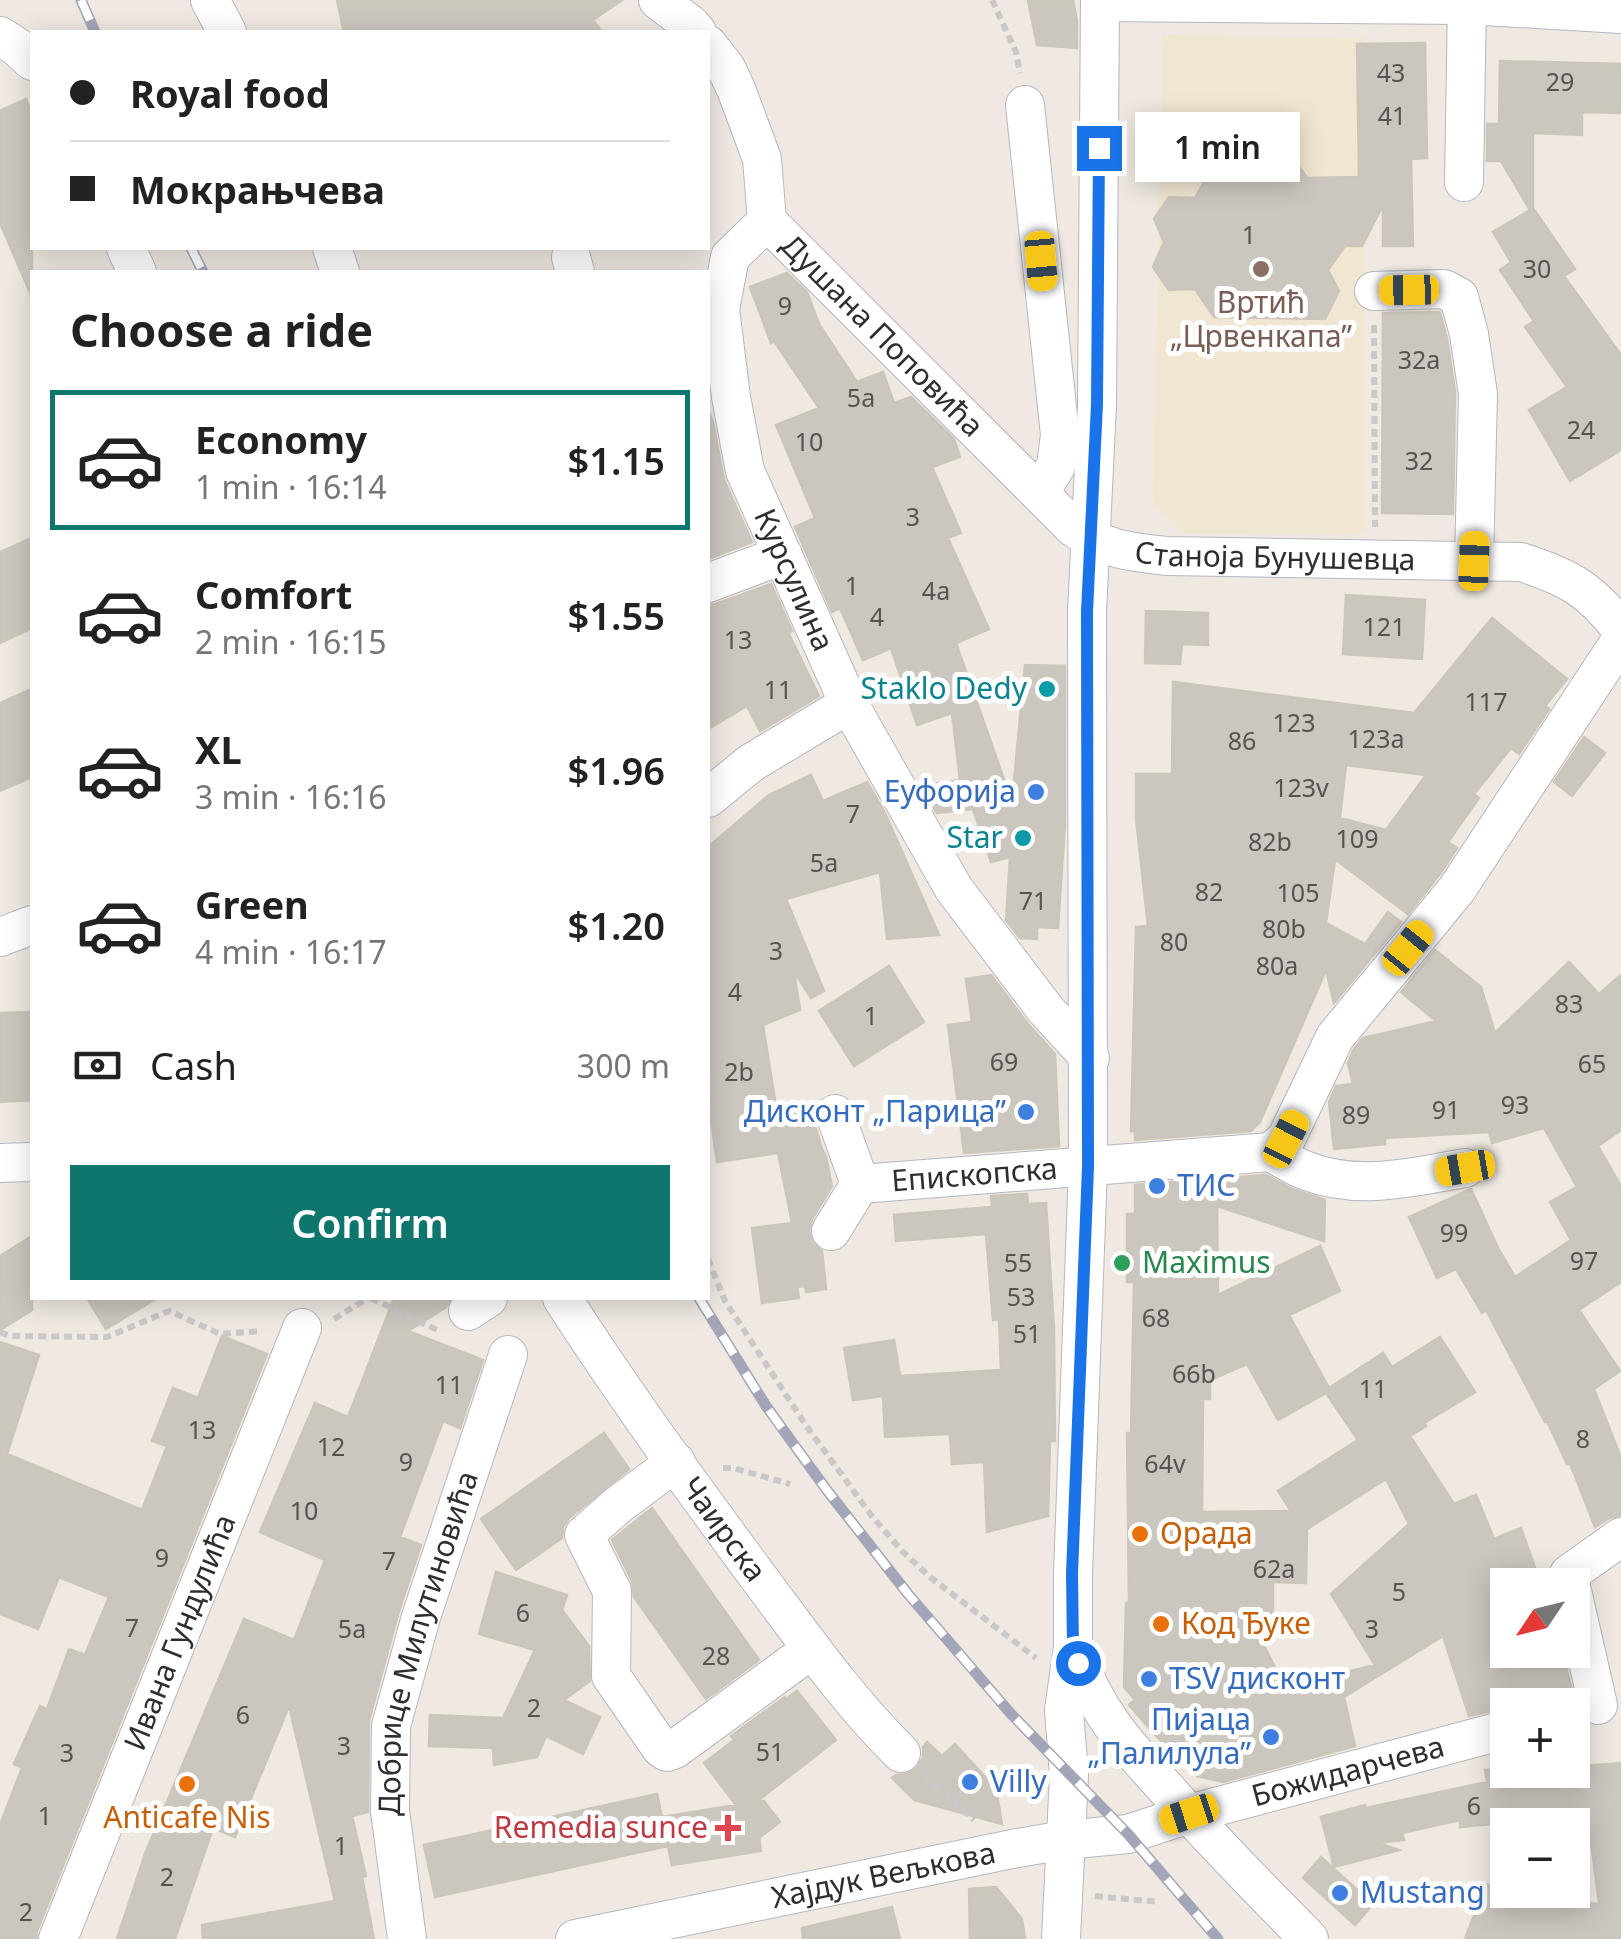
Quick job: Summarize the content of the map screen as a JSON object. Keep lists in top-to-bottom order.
{
  "streets": {
    "street": [
      "Душана Поповића",
      "Станоја Бунушевца",
      "Курсулина",
      "Епископска",
      "Чаирска",
      "Ивана Гундулића",
      "Добрице Милутиновића",
      "Божидарчева",
      "Хајдук Вељкова"
    ]
  },
  "crossings": [
    ["Душана Поповића", "Станоја Бунушевца"],
    ["Душана Поповића", "Курсулина"],
    ["Душана Поповића", "Епископска"],
    ["Станоја Бунушевца", "Епископска"],
    ["Курсулина", "Епископска"],
    ["Епископска", "Хајдук Вељкова"],
    ["Божидарчева", "Хајдук Вељкова"]
  ],
  "places": {
    "other": [
      "Вртић „Црвенкапа”",
      "Staklo Dedy",
      "Еуфорија",
      "Star",
      "Дисконт „Парица”",
      "ТИС",
      "Maximus",
      "Орада",
      "Код Ђуке",
      "TSV дисконт",
      "Пијаца „Палилула”",
      "Villy",
      "Anticafe Nis",
      "Mustang"
    ],
    "health": ["Remedia sunce"]
  },
  "house_numbers": [
    "43",
    "29",
    "41",
    "1",
    "30",
    "9",
    "32a",
    "5a",
    "24",
    "10",
    "32",
    "3",
    "1",
    "4a",
    "4",
    "121",
    "13",
    "11",
    "117",
    "123",
    "123a",
    "86",
    "123v",
    "7",
    "109",
    "82b",
    "5a",
    "82",
    "105",
    "71",
    "80b",
    "80",
    "3",
    "80a",
    "4",
    "83",
    "1",
    "69",
    "65",
    "2b",
    "93",
    "91",
    "89",
    "99",
    "97",
    "55",
    "53",
    "68",
    "51",
    "66b",
    "11",
    "11",
    "13",
    "8",
    "12",
    "9",
    "64v",
    "10",
    "9",
    "7",
    "62a",
    "5",
    "6",
    "7",
    "5a",
    "3",
    "28",
    "2",
    "6",
    "3",
    "51",
    "3",
    "6",
    "1",
    "1",
    "2",
    "2"
  ],
  "north": "bottom left",
  "page": {
    "banner": ["Royal food", "Мокрањчева"],
    "bubble": "1 min",
    "heading": "Choose a ride",
    "list": [
      {
        "name": "Economy",
        "note": "1 min · 16:14",
        "value": "$1.15"
      },
      {
        "name": "Comfort",
        "note": "2 min · 16:15",
        "value": "$1.55"
      },
      {
        "name": "XL",
        "note": "3 min · 16:16",
        "value": "$1.96"
      },
      {
        "name": "Green",
        "note": "4 min · 16:17",
        "value": "$1.20"
      }
    ],
    "pay": ["Cash", "300 m"],
    "buttons": "Confirm",
    "map_buttons": ["+", "−"]
  }
}
